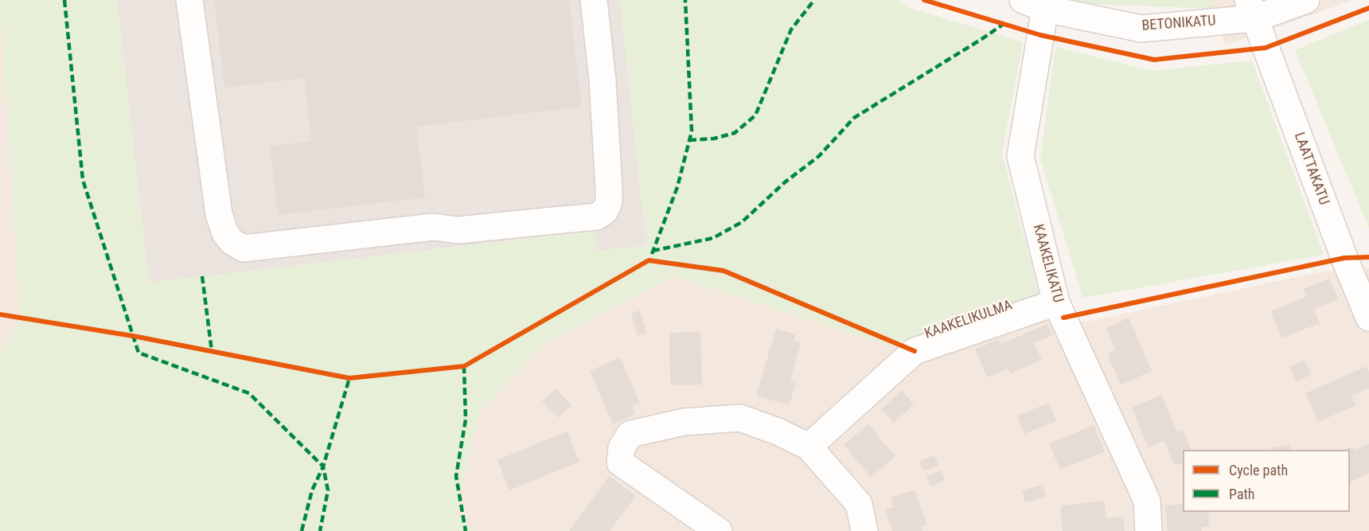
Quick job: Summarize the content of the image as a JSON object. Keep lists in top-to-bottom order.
{
  "streets": {
    "street": [
      "BETONIKATU",
      "LAATTAKATU",
      "KAAKELIKATU",
      "KAAKELIKULMA"
    ]
  },
  "crossings": [
    ["BETONIKATU", "LAATTAKATU"],
    ["BETONIKATU", "KAAKELIKATU"],
    ["KAAKELIKATU", "KAAKELIKULMA"]
  ],
  "legend": ["Cycle path", "Path"]
}
